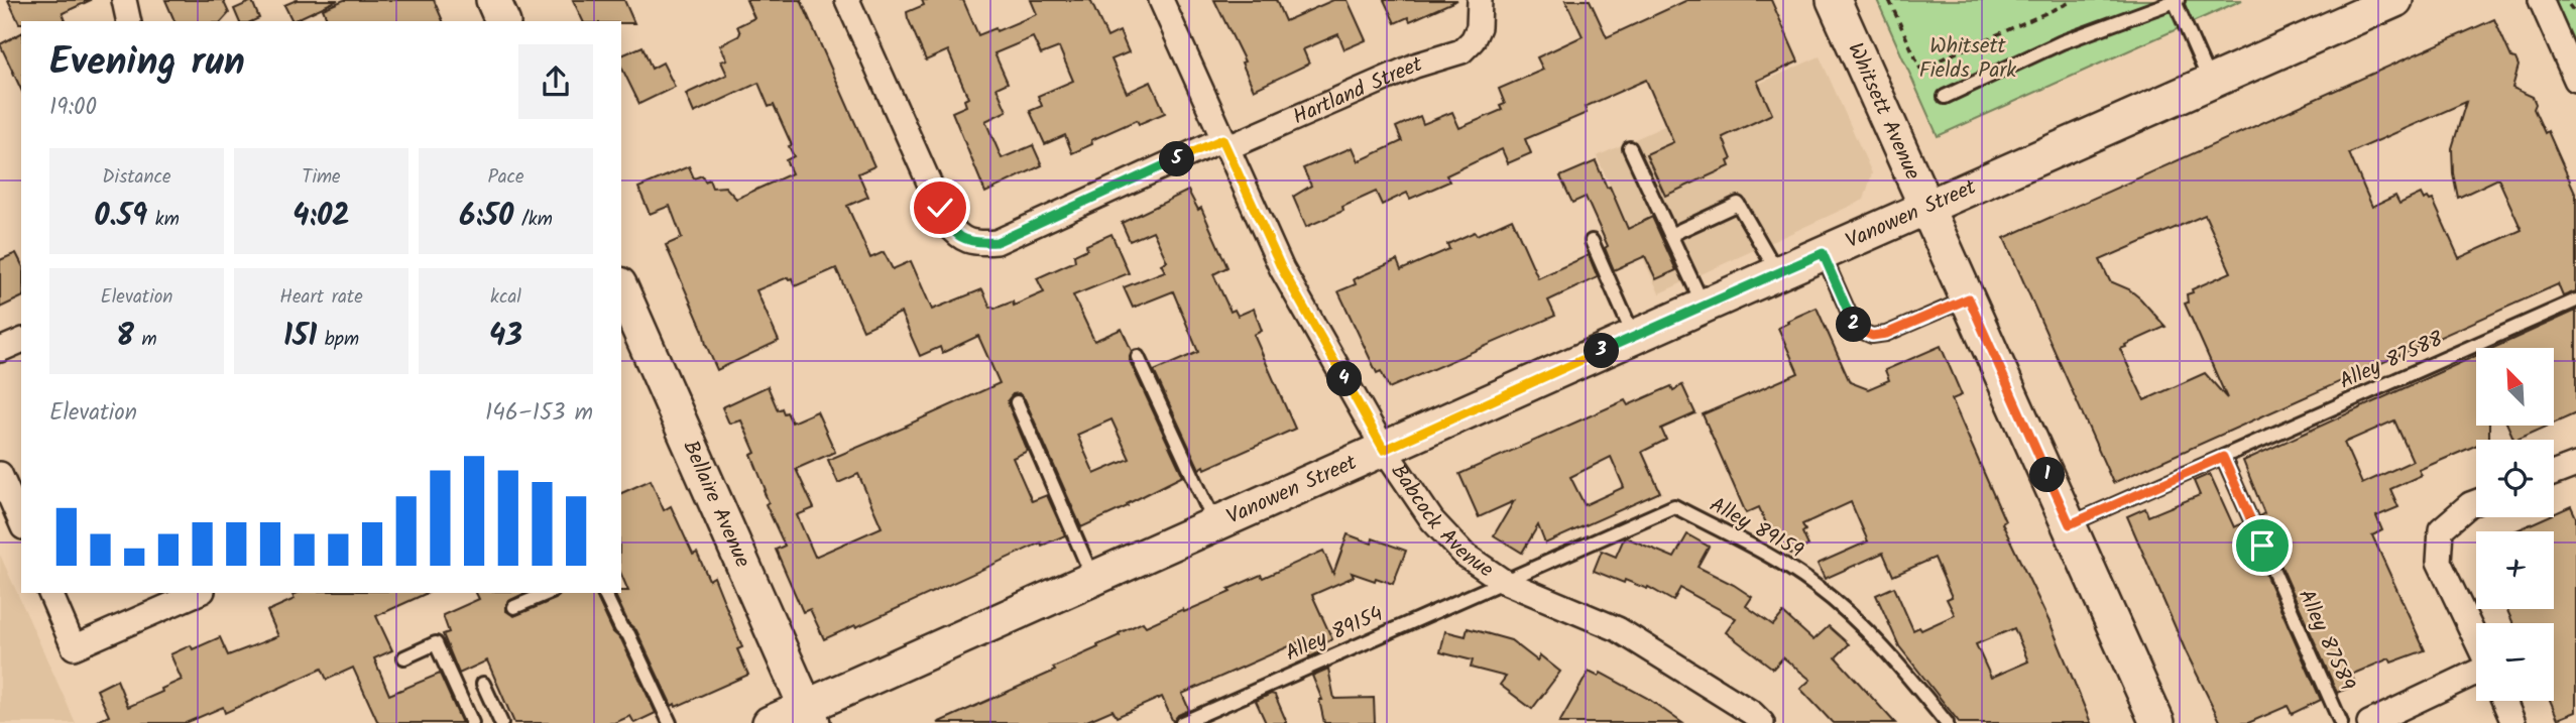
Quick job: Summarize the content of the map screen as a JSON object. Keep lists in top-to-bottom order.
{
  "streets": {
    "main road": ["Whitsett Avenue", "Vanowen Street", "Bellaire Avenue"],
    "street": ["Hartland Street", "Babcock Avenue"],
    "lane": [
      "Alley 87588",
      "Alley 89159",
      "Alley 89154",
      "Alley 87589"
    ]
  },
  "crossings": [
    ["Hartland Street", "Babcock Avenue"],
    ["Whitsett Avenue", "Vanowen Street"],
    ["Whitsett Avenue", "Alley 87588"],
    ["Vanowen Street", "Bellaire Avenue"],
    ["Vanowen Street", "Babcock Avenue"],
    ["Alley 87588", "Alley 87589"],
    ["Babcock Avenue", "Alley 89159"],
    ["Babcock Avenue", "Alley 89154"],
    ["Alley 89159", "Alley 89154"]
  ],
  "parks": ["Whitsett Fields Park"],
  "north": "top left",
  "page": {
    "heading": ["Evening run", "19:00"],
    "pins": [
      "5",
      "2",
      "3",
      "4",
      "1"
    ],
    "stats": [
      ["Distance", "0.59 km"],
      ["Time", "4:02"],
      ["Pace", "6:50 /km"],
      ["Elevation", "8 m"],
      ["Heart rate", "151 bpm"],
      ["kcal", "43"]
    ],
    "map_buttons": ["+", "−"],
    "chart": ["Elevation", "146–153 m"]
  }
}
